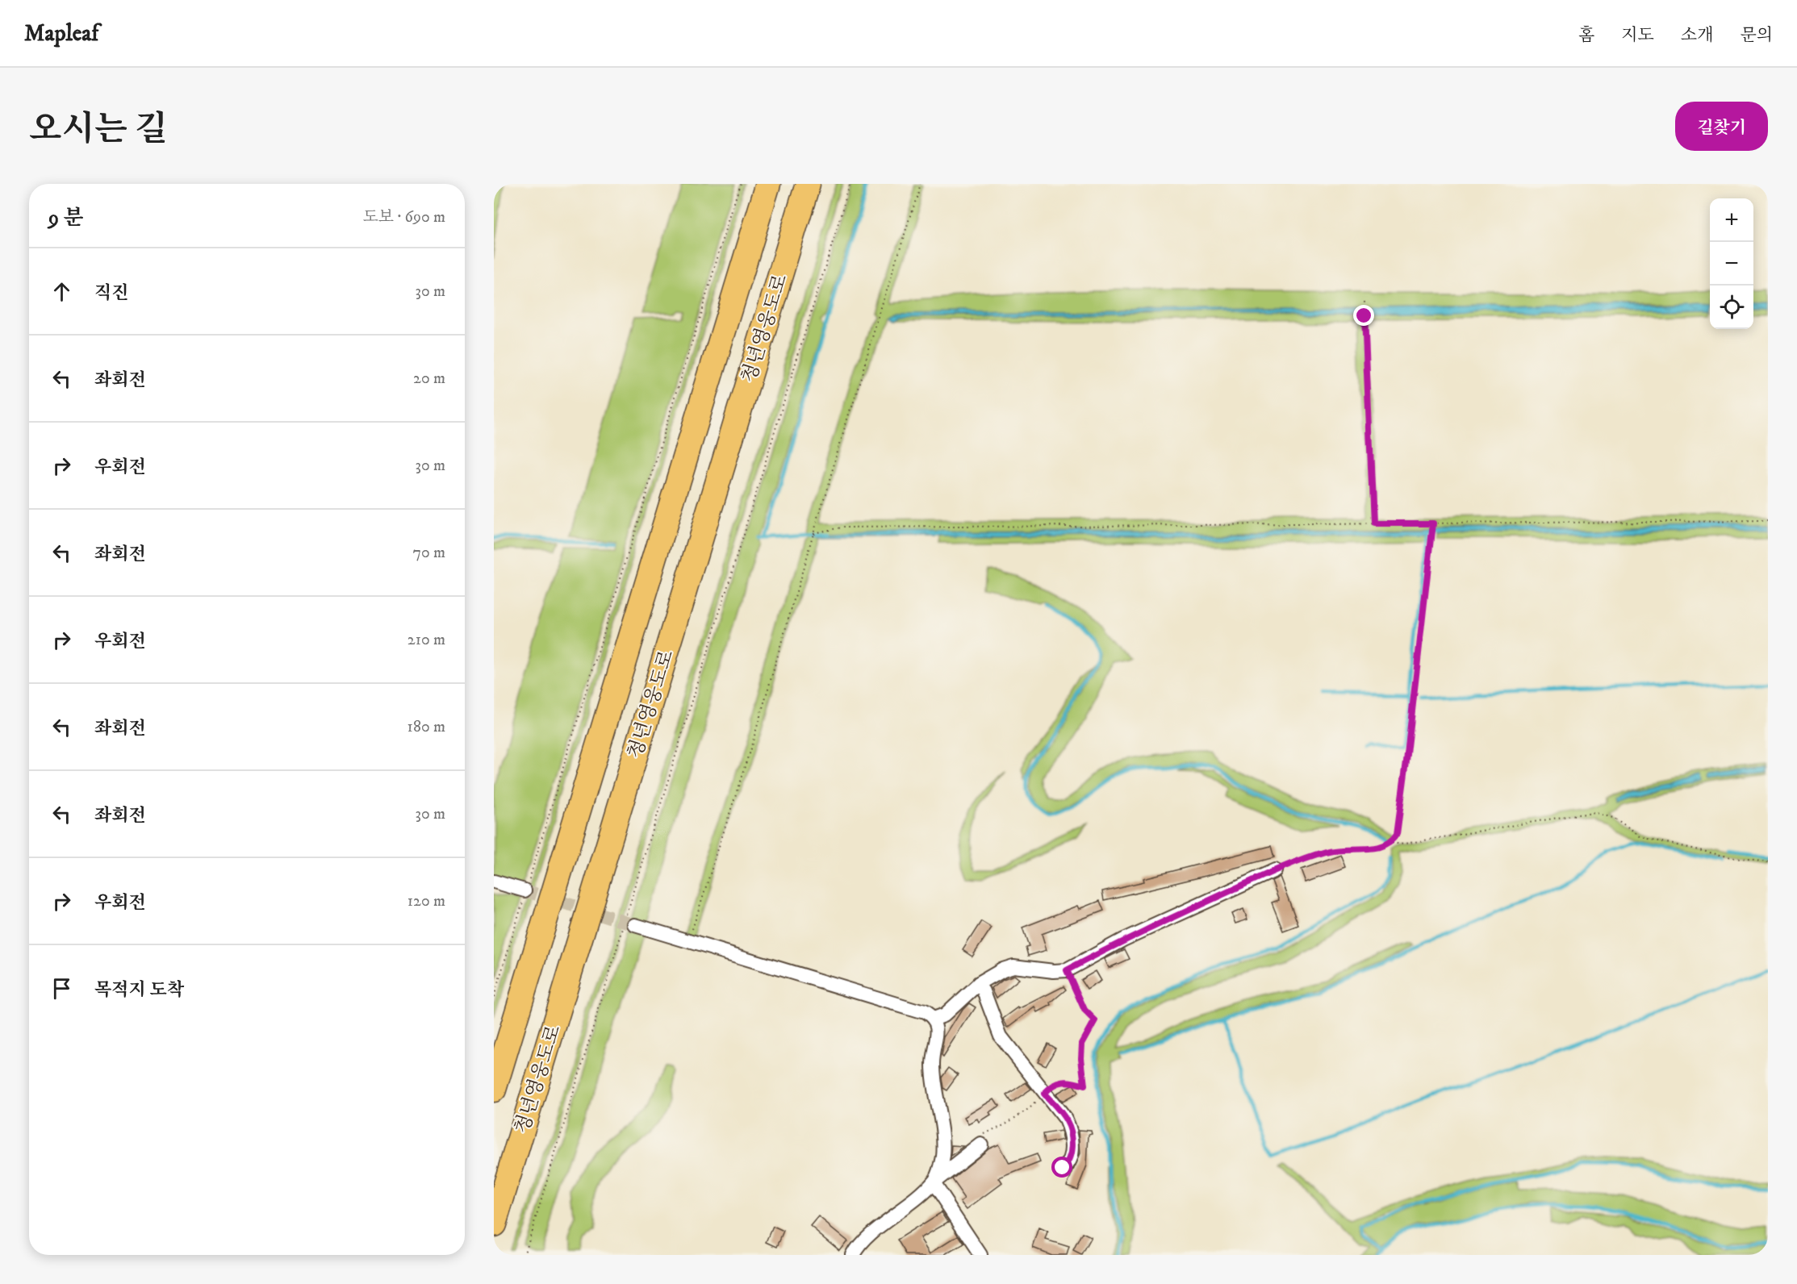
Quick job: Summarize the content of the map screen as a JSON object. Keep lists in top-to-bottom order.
{
  "streets": {
    "highway": ["청년영웅도로"]
  },
  "page": {
    "header": "Mapleaf",
    "nav": [
      "홈",
      "지도",
      "소개",
      "문의"
    ],
    "title": "오시는 길",
    "buttons": "길찾기",
    "heading": ["9 분", "도보 · 690 m"],
    "map_buttons": ["+", "−"],
    "list": [
      ["직진", "30 m"],
      ["좌회전", "20 m"],
      ["우회전", "30 m"],
      ["좌회전", "70 m"],
      ["우회전", "210 m"],
      ["좌회전", "180 m"],
      ["좌회전", "30 m"],
      ["우회전", "120 m"],
      "목적지 도착"
    ]
  }
}
